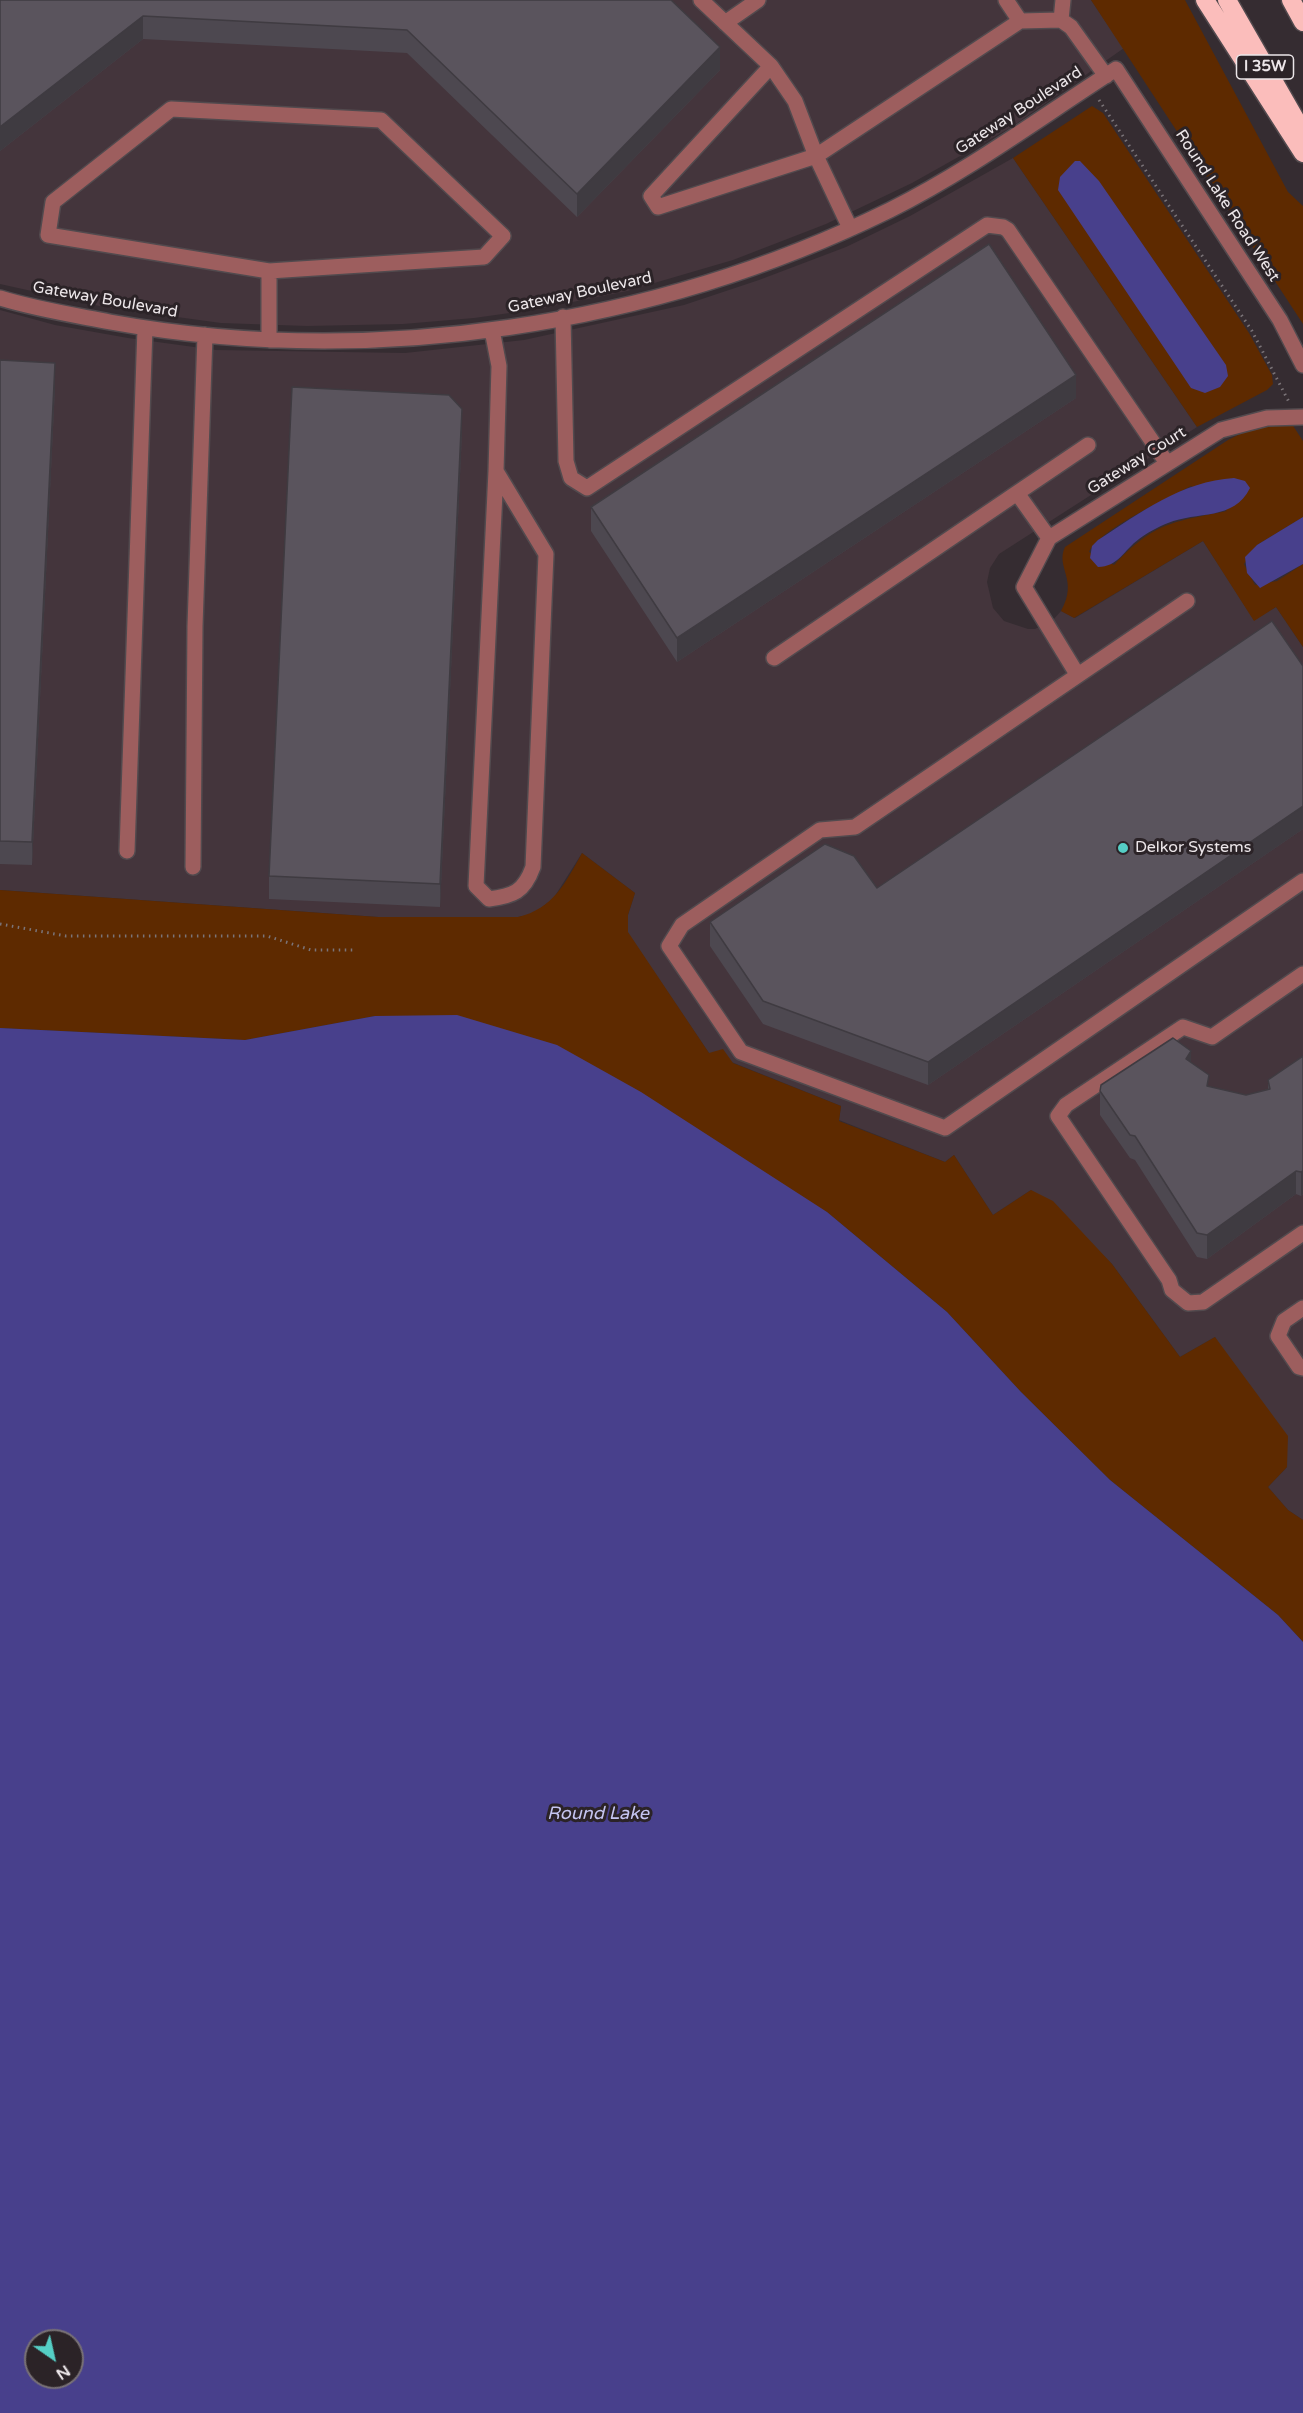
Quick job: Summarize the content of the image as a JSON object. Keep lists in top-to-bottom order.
{
  "streets": {
    "highway": ["I 35W"],
    "street": ["Gateway Boulevard", "Round Lake Road West", "Gateway Court"]
  },
  "crossings": [
    ["Gateway Boulevard", "Round Lake Road West"]
  ],
  "water": ["Round Lake"],
  "places": ["Delkor Systems"],
  "north": "bottom right"
}
